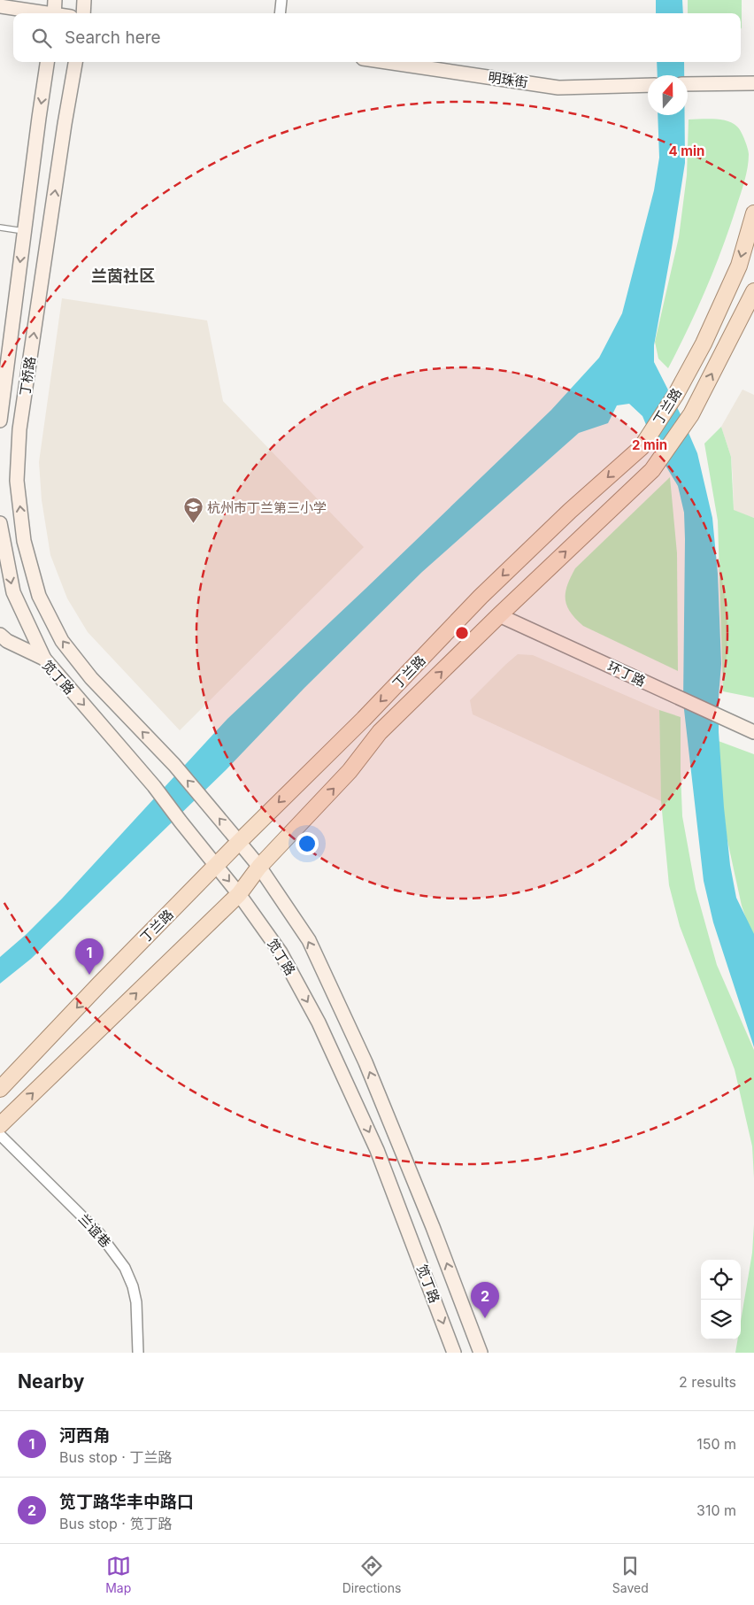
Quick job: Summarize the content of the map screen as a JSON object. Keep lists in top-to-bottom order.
{
  "streets": {
    "main road": [
      "明珠街",
      "丁桥路",
      "丁兰路",
      "环丁路",
      "笕丁路"
    ],
    "street": ["兰谊巷"]
  },
  "crossings": [
    ["丁桥路", "笕丁路"],
    ["丁兰路", "环丁路"],
    ["丁兰路", "笕丁路"]
  ],
  "districts": ["兰茵社区"],
  "places": {
    "school or university": ["杭州市丁兰第三小学"]
  },
  "north": "top",
  "page": {
    "search": "Search here",
    "pins": ["1", "2"],
    "heading": ["Nearby", "2 results"],
    "list": [
      {
        "mark": "1",
        "name": "河西角",
        "note": "Bus stop · 丁兰路",
        "value": "150 m"
      },
      {
        "mark": "2",
        "name": "笕丁路华丰中路口",
        "note": "Bus stop · 笕丁路",
        "value": "310 m"
      }
    ],
    "nav": ["Map", "Directions", "Saved"]
  },
  "rings": ["4 min", "2 min"]
}
